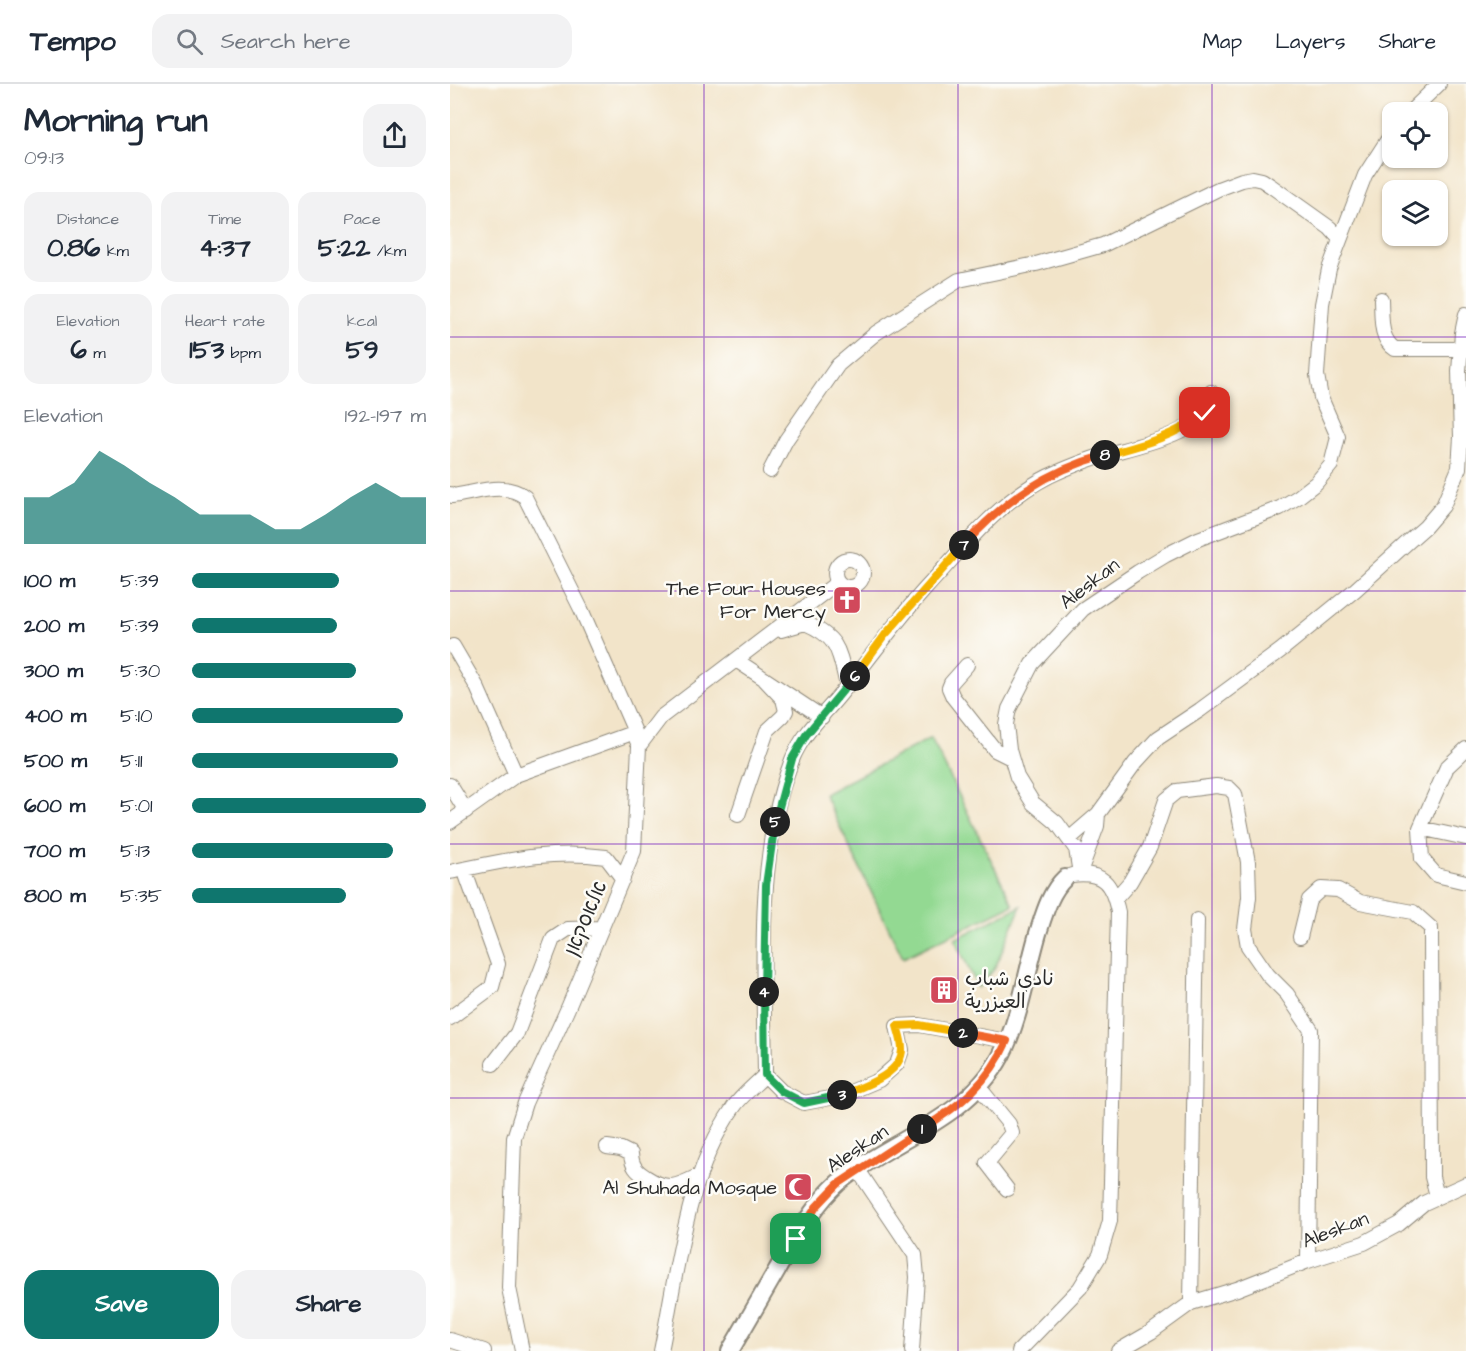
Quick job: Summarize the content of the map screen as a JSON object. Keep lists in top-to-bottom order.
{
  "streets": {
    "street": ["Aleskan", "אלאסקאן"]
  },
  "places": {
    "church": ["The Four Houses For Mercy"],
    "building": ["نادي شباب العيزرية"],
    "mosque": ["Al Shuhada Mosque"]
  },
  "page": {
    "header": "Tempo",
    "search": "Search here",
    "nav": ["Map", "Layers", "Share"],
    "heading": ["Morning run", "09:13"],
    "stats": [
      ["Distance", "0.86 km"],
      ["Time", "4:37"],
      ["Pace", "5:22 /km"],
      ["Elevation", "6 m"],
      ["Heart rate", "153 bpm"],
      ["kcal", "59"]
    ],
    "chart": ["Elevation", "192–197 m"],
    "pins": [
      "8",
      "7",
      "6",
      "5",
      "4",
      "2",
      "3",
      "1"
    ],
    "list": [
      {
        "name": "100 m",
        "note": "5:39"
      },
      {
        "name": "200 m",
        "note": "5:39"
      },
      {
        "name": "300 m",
        "note": "5:30"
      },
      {
        "name": "400 m",
        "note": "5:10"
      },
      {
        "name": "500 m",
        "note": "5:11"
      },
      {
        "name": "600 m",
        "note": "5:01"
      },
      {
        "name": "700 m",
        "note": "5:13"
      },
      {
        "name": "800 m",
        "note": "5:35"
      }
    ],
    "buttons": ["Save", "Share"]
  }
}
